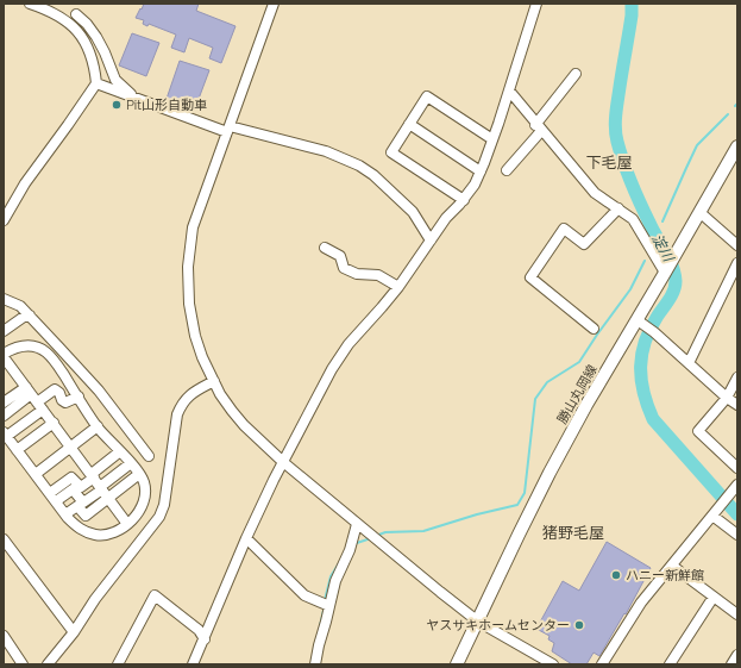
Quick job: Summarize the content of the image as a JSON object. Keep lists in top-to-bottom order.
{
  "streets": {
    "main road": ["勝山丸岡線"]
  },
  "districts": ["下毛屋", "猪野毛屋"],
  "water": ["淀川"],
  "places": ["Pit山形自動車", "ハニー新鮮館", "ヤスサキホームセンター"]
}
